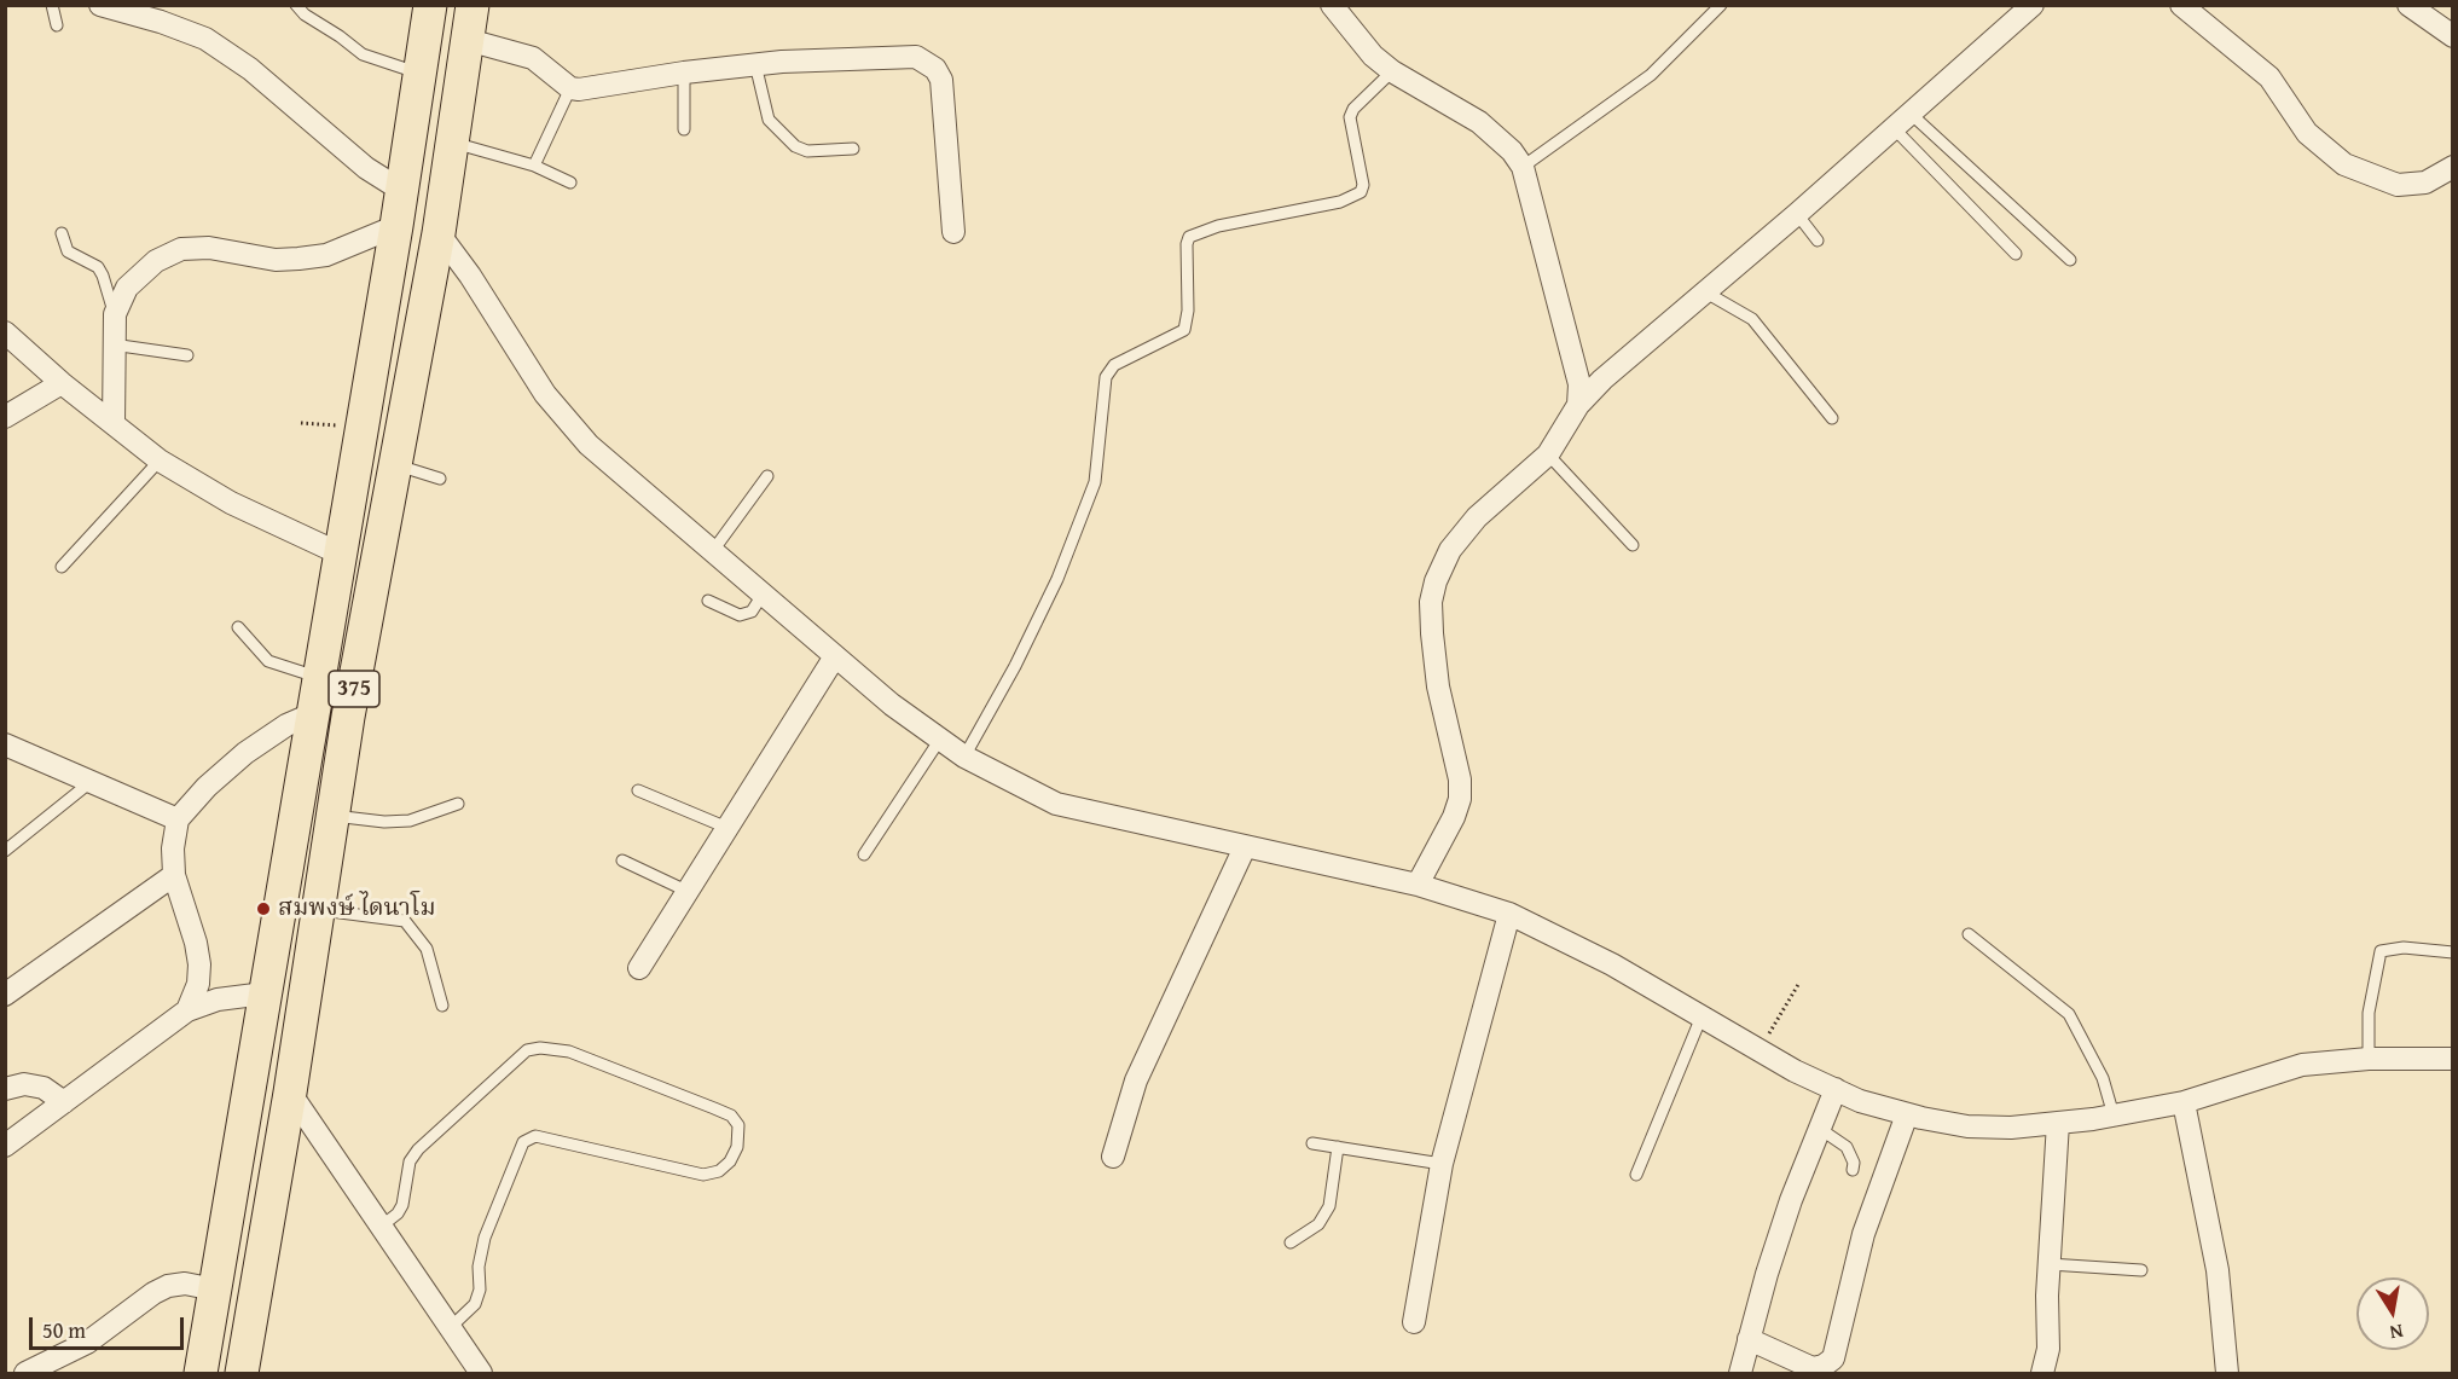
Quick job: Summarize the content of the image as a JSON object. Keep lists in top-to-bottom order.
{
  "streets": {
    "main road": ["375"]
  },
  "places": ["สมพงษ์ ไดนาโม"],
  "scale_bar": "50 m",
  "north": "bottom"
}
